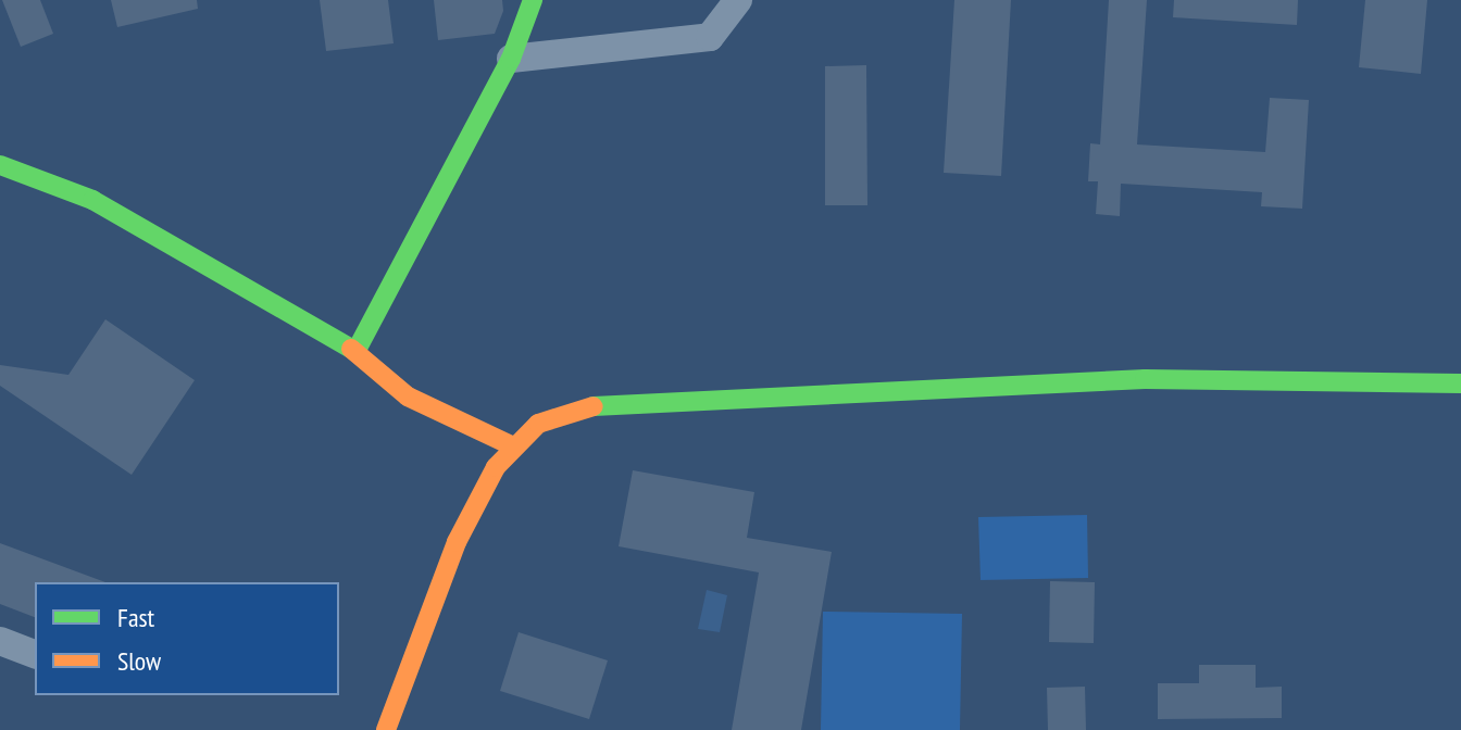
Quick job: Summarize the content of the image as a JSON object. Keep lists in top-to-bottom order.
{
  "legend": ["Fast", "Slow"]
}
